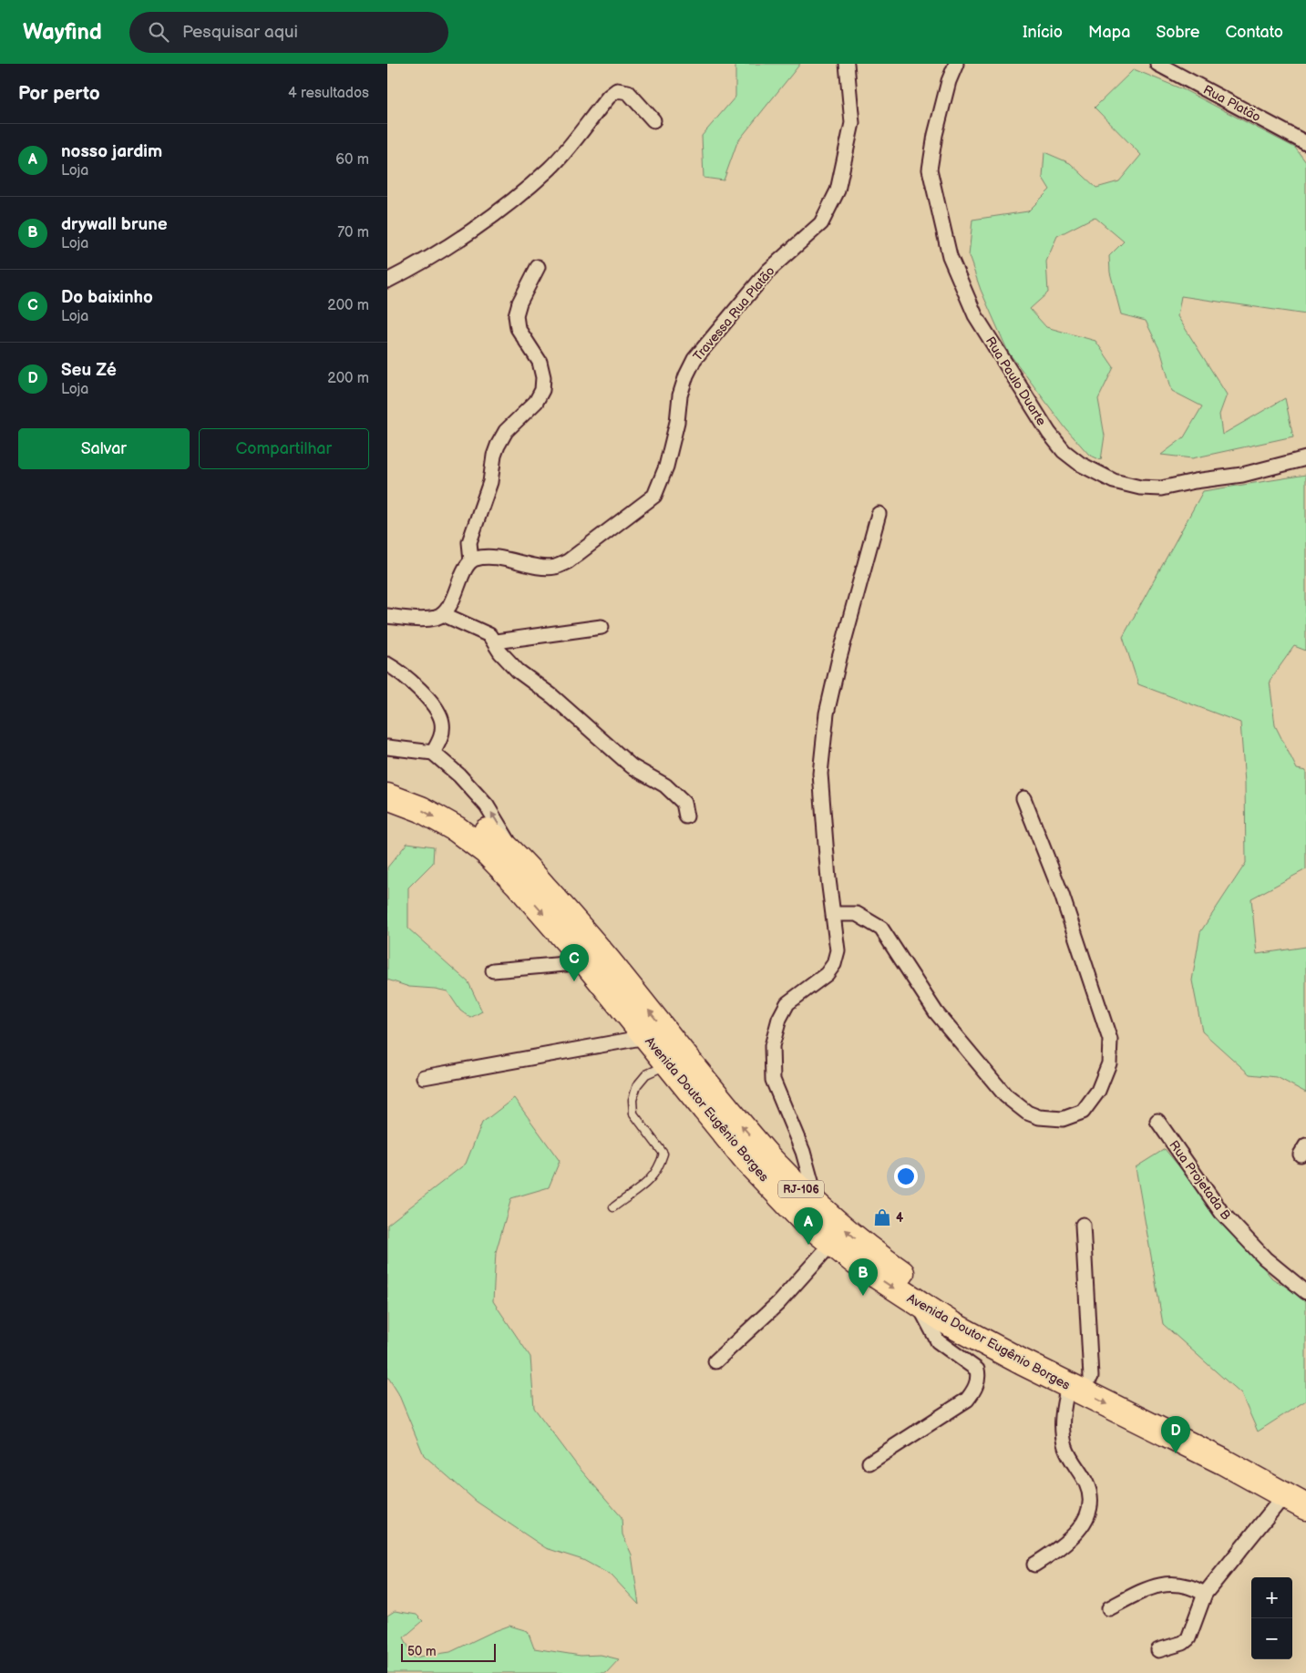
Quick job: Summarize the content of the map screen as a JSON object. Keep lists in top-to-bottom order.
{
  "streets": {
    "highway": ["Avenida Doutor Eugênio Borges", "RJ-106"],
    "street": [
      "Rua Platão",
      "Travessa Rua Platão",
      "Rua Paulo Duarte",
      "Rua Projetada B"
    ]
  },
  "places": {
    "shop": ["4"]
  },
  "scale_bar": "50 m",
  "page": {
    "header": "Wayfind",
    "search": "Pesquisar aqui",
    "nav": [
      "Início",
      "Mapa",
      "Sobre",
      "Contato"
    ],
    "heading": ["Por perto", "4 resultados"],
    "list": [
      {
        "mark": "A",
        "name": "nosso jardim",
        "note": "Loja",
        "value": "60 m"
      },
      {
        "mark": "B",
        "name": "drywall brune",
        "note": "Loja",
        "value": "70 m"
      },
      {
        "mark": "C",
        "name": "Do baixinho",
        "note": "Loja",
        "value": "200 m"
      },
      {
        "mark": "D",
        "name": "Seu Zé",
        "note": "Loja",
        "value": "200 m"
      }
    ],
    "buttons": ["Salvar", "Compartilhar"],
    "pins": [
      "C",
      "A",
      "B",
      "D"
    ],
    "map_buttons": ["+", "−"],
    "scale": "50 m"
  }
}
